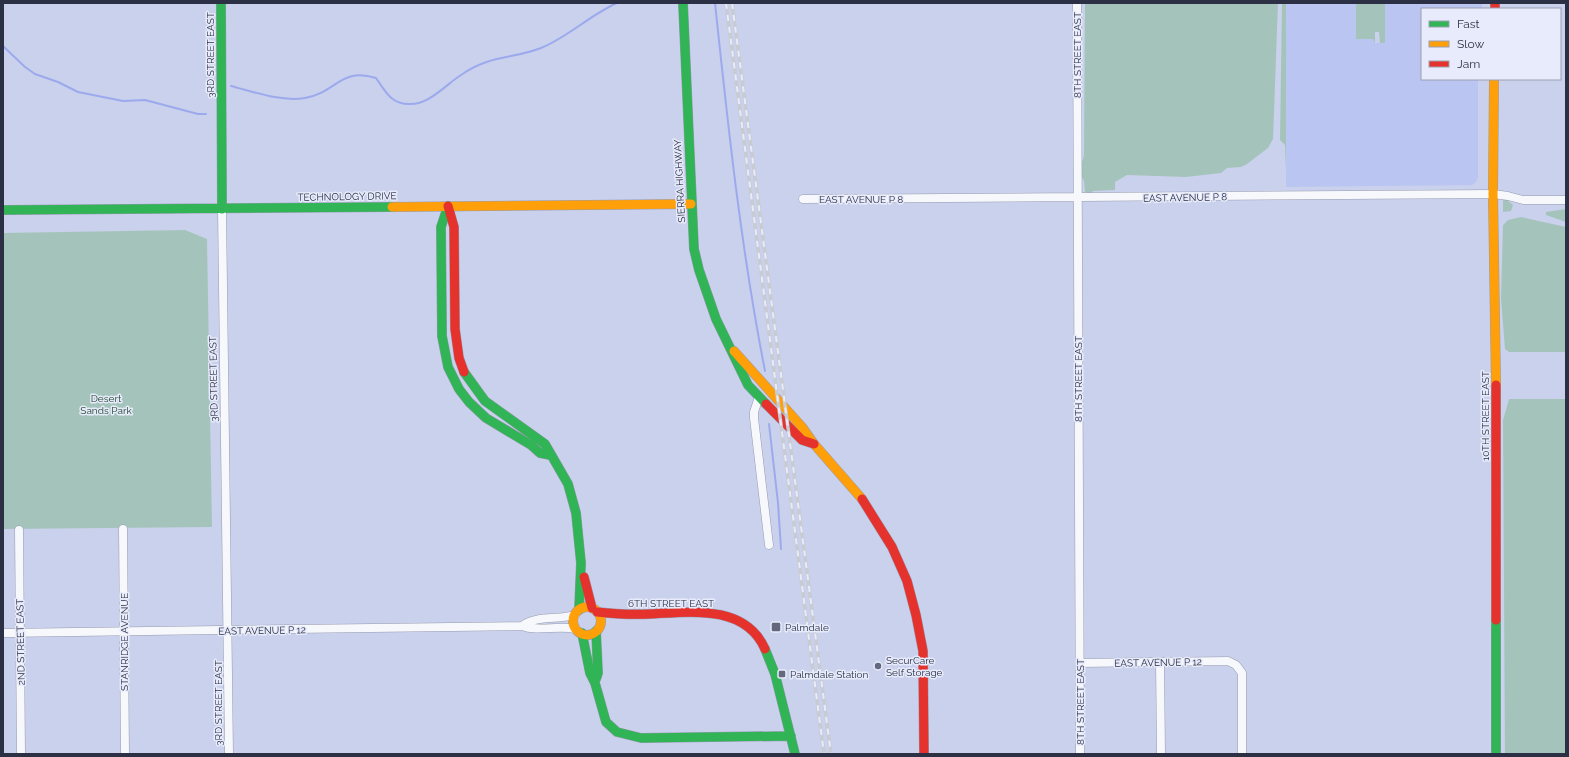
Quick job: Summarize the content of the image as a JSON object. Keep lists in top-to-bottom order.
{
  "streets": {
    "main road": [
      "3RD STREET EAST",
      "SIERRA HIGHWAY",
      "TECHNOLOGY DRIVE",
      "10TH STREET EAST",
      "6TH STREET EAST"
    ],
    "street": [
      "8TH STREET EAST",
      "EAST AVENUE P 8",
      "EAST AVENUE P 12",
      "2ND STREET EAST",
      "STANRIDGE AVENUE"
    ]
  },
  "crossings": [
    ["3RD STREET EAST", "TECHNOLOGY DRIVE"],
    ["3RD STREET EAST", "EAST AVENUE P 12"],
    ["8TH STREET EAST", "EAST AVENUE P 8"],
    ["8TH STREET EAST", "EAST AVENUE P 12"],
    ["SIERRA HIGHWAY", "TECHNOLOGY DRIVE"],
    ["EAST AVENUE P 8", "10TH STREET EAST"],
    ["6TH STREET EAST", "EAST AVENUE P 12"],
    ["EAST AVENUE P 12", "2ND STREET EAST"],
    ["EAST AVENUE P 12", "STANRIDGE AVENUE"]
  ],
  "parks": ["Desert Sands Park"],
  "places": {
    "transit": ["Palmdale", "Palmdale Station"],
    "other": ["SecurCare Self Storage"]
  },
  "legend": ["Fast", "Slow", "Jam"]
}
